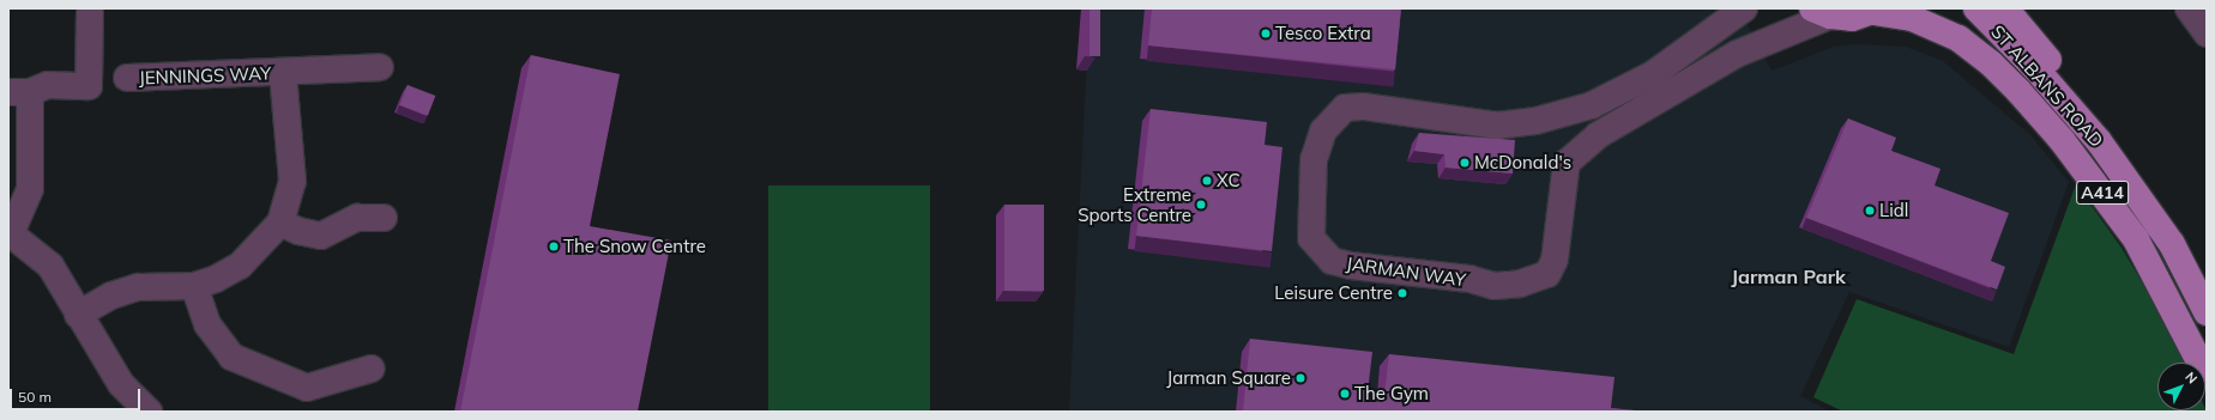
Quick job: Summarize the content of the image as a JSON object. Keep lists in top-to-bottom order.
{
  "streets": {
    "main road": ["ST ALBANS ROAD", "A414"],
    "street": ["JENNINGS WAY", "JARMAN WAY"]
  },
  "crossings": [
    ["ST ALBANS ROAD", "A414"]
  ],
  "districts": ["Jarman Park"],
  "places": [
    "Tesco Extra",
    "McDonald's",
    "XC",
    "Extreme Sports Centre",
    "Lidl",
    "The Snow Centre",
    "Leisure Centre",
    "Jarman Square",
    "The Gym"
  ],
  "scale_bar": "50 m",
  "north": "top right"
}
